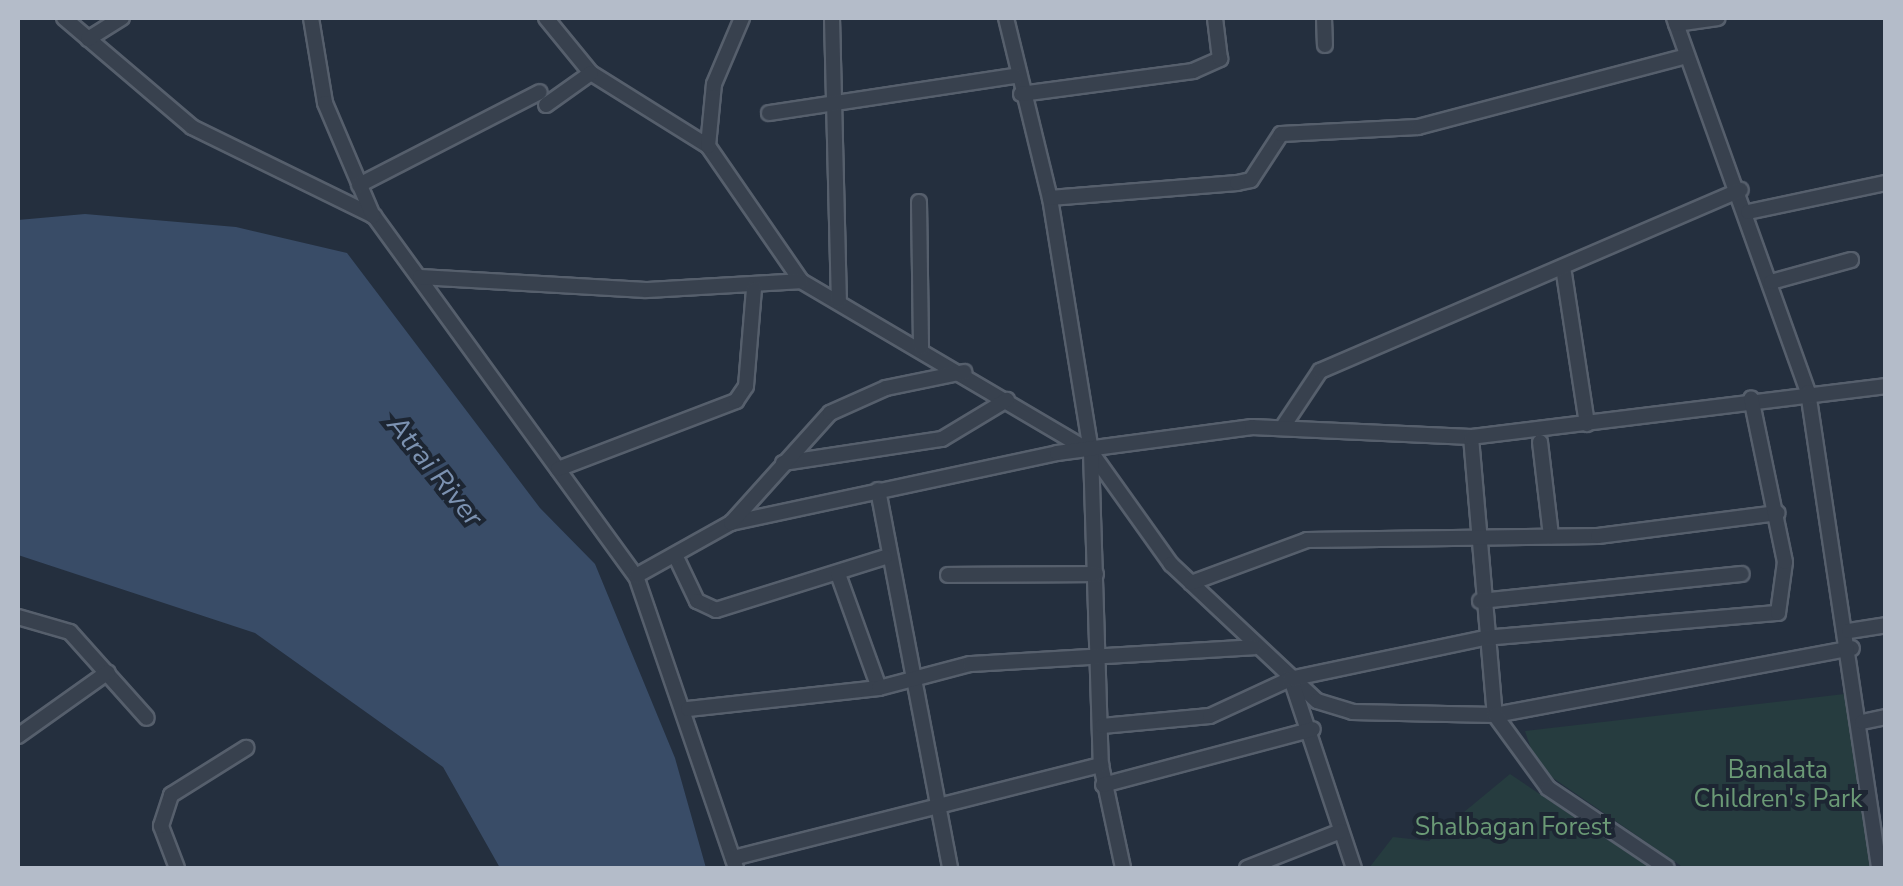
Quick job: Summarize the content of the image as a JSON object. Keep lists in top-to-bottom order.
{
  "water": ["Atrai River"],
  "parks": ["Banalata Children's Park", "Shalbagan Forest"]
}
